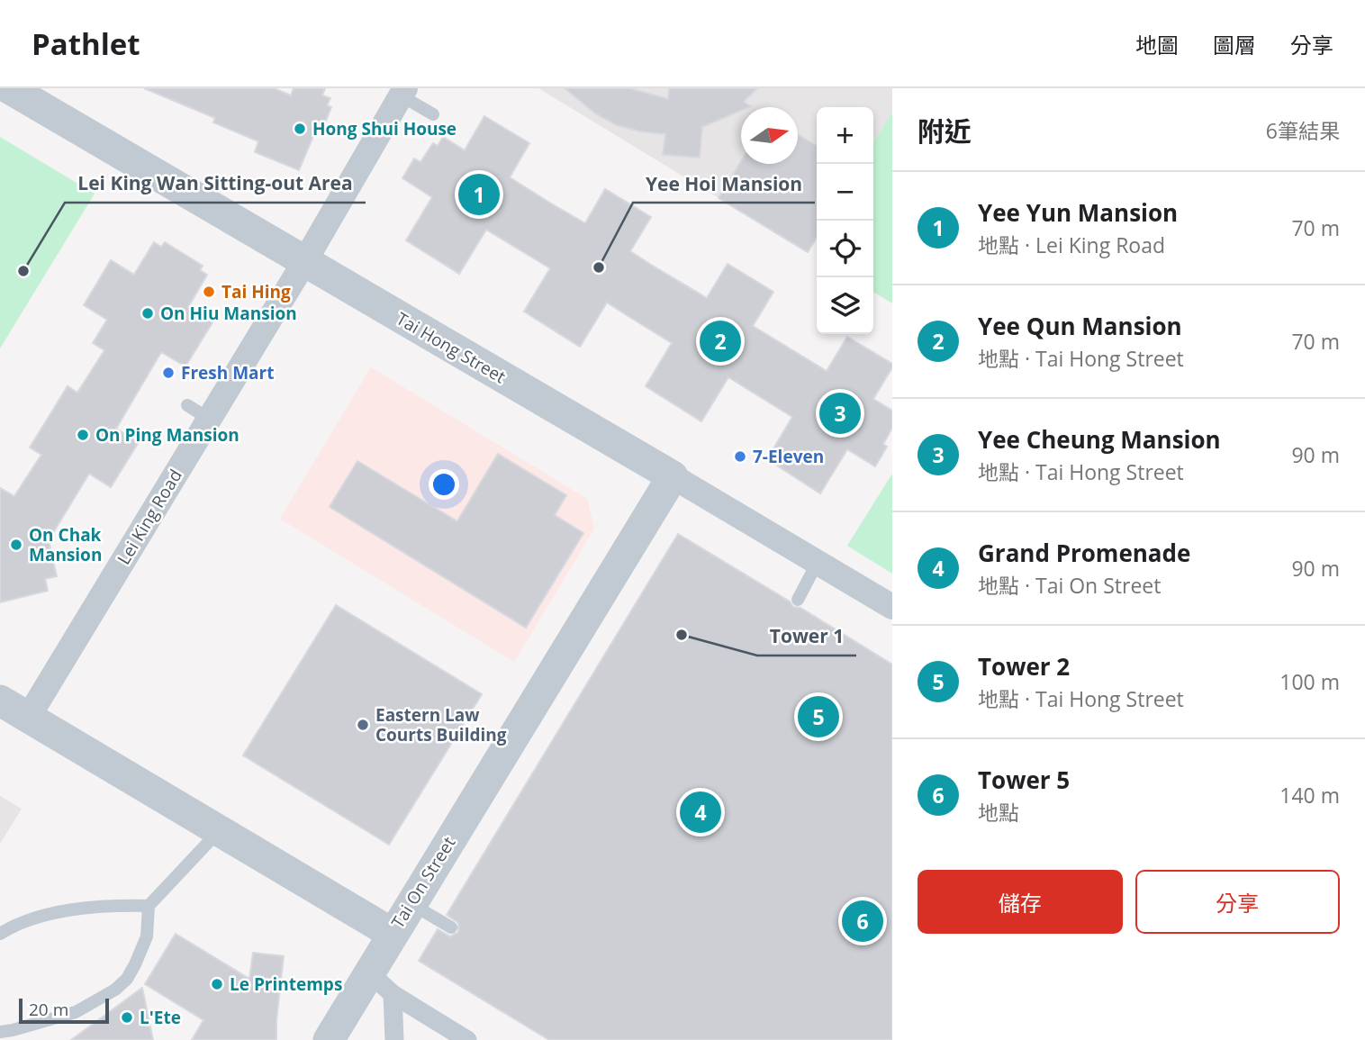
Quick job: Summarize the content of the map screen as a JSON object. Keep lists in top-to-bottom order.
{
  "streets": {
    "street": ["Tai Hong Street", "Lei King Road", "Tai On Street"]
  },
  "crossings": [
    ["Tai Hong Street", "Lei King Road"],
    ["Tai Hong Street", "Tai On Street"],
    ["Lei King Road", "Tai On Street"]
  ],
  "places": [
    "Hong Shui House",
    "Yee Hoi Mansion",
    "Lei King Wan Sitting-out Area",
    "Tai Hing",
    "On Hiu Mansion",
    "Fresh Mart",
    "On Ping Mansion",
    "7-Eleven",
    "On Chak Mansion",
    "Tower 1",
    "Eastern Law Courts Building",
    "Le Printemps",
    "L'Ete"
  ],
  "scale_bar": "20 m",
  "north": "right",
  "page": {
    "header": "Pathlet",
    "nav": ["地圖", "圖層", "分享"],
    "heading": ["附近", "6筆結果"],
    "map_buttons": ["+", "−"],
    "pins": [
      "1",
      "2",
      "3",
      "5",
      "4",
      "6"
    ],
    "list": [
      {
        "mark": "1",
        "name": "Yee Yun Mansion",
        "note": "地點 · Lei King Road",
        "value": "70 m"
      },
      {
        "mark": "2",
        "name": "Yee Qun Mansion",
        "note": "地點 · Tai Hong Street",
        "value": "70 m"
      },
      {
        "mark": "3",
        "name": "Yee Cheung Mansion",
        "note": "地點 · Tai Hong Street",
        "value": "90 m"
      },
      {
        "mark": "4",
        "name": "Grand Promenade",
        "note": "地點 · Tai On Street",
        "value": "90 m"
      },
      {
        "mark": "5",
        "name": "Tower 2",
        "note": "地點 · Tai Hong Street",
        "value": "100 m"
      },
      {
        "mark": "6",
        "name": "Tower 5",
        "note": "地點",
        "value": "140 m"
      }
    ],
    "buttons": ["儲存", "分享"],
    "scale": "20 m"
  }
}
